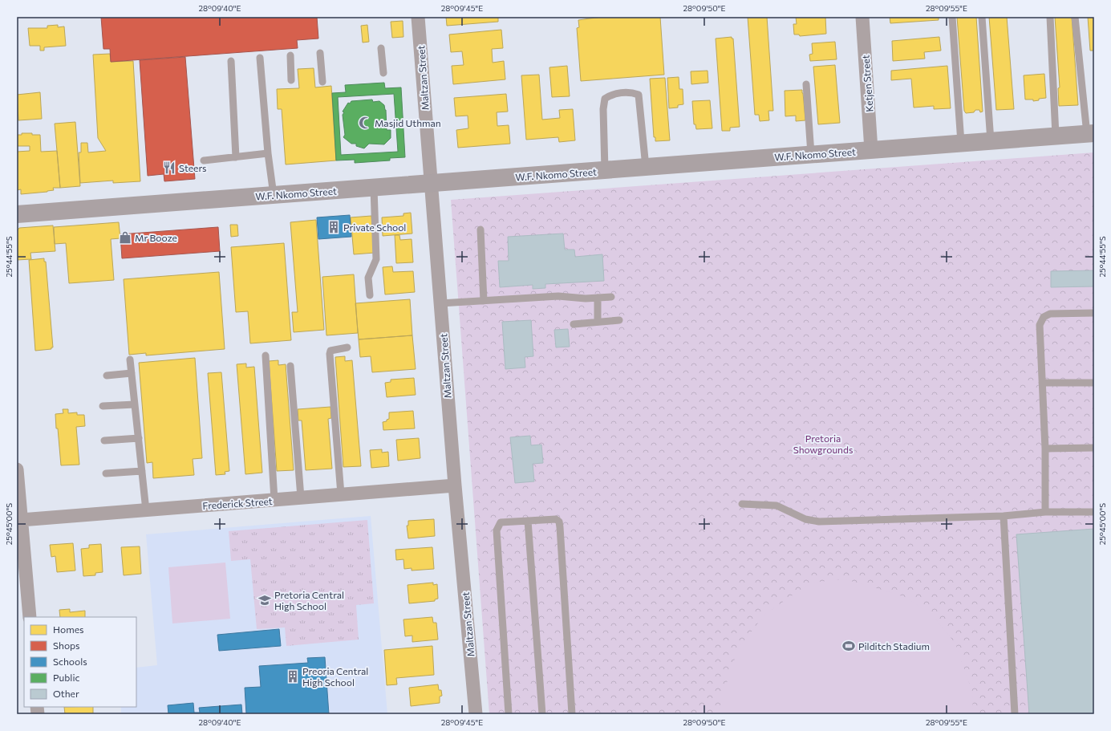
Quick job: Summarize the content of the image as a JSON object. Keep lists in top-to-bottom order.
{
  "streets": {
    "main road": ["W.F. Nkomo Street"],
    "street": ["Maltzan Street", "Ketjen Street", "Frederick Street"]
  },
  "crossings": [
    ["Maltzan Street", "W.F. Nkomo Street"],
    ["Maltzan Street", "Frederick Street"],
    ["Ketjen Street", "W.F. Nkomo Street"]
  ],
  "parks": ["Pretoria Showgrounds"],
  "places": {
    "mosque": ["Masjid Uthman"],
    "restaurant": ["Steers"],
    "building": ["Private School", "Preoria Central High School"],
    "shop": ["Mr Booze"],
    "school or university": ["Pretoria Central High School"],
    "sports": ["Pilditch Stadium"]
  },
  "legend": [
    "Homes",
    "Shops",
    "Schools",
    "Public",
    "Other"
  ],
  "coordinates": [
    "28°09'40\"E",
    "28°09'45\"E",
    "28°09'50\"E",
    "28°09'55\"E",
    "25°44'55\"S",
    "25°45'00\"S"
  ]
}
